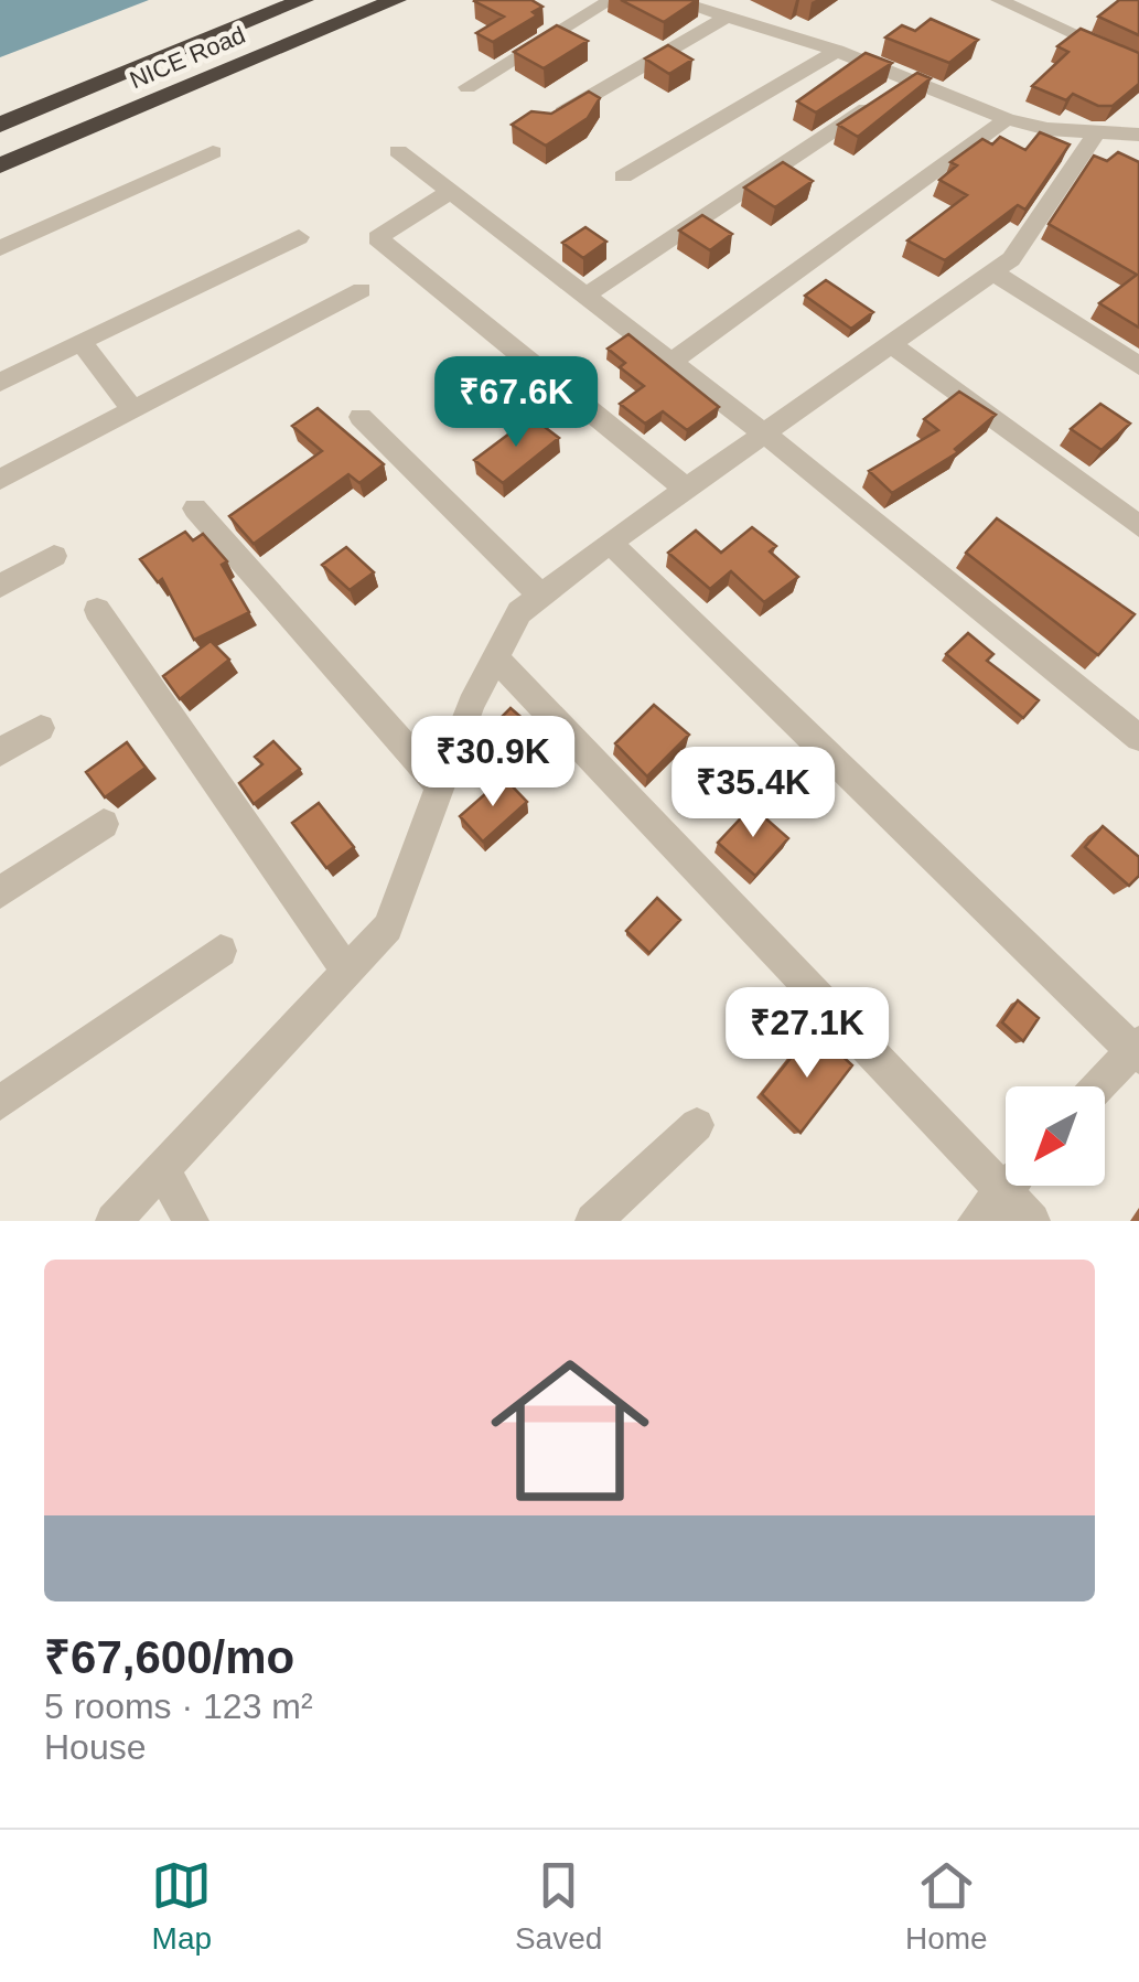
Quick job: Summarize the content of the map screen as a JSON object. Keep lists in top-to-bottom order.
{
  "streets": {
    "highway": ["NICE Road"]
  },
  "north": "bottom left",
  "page": {
    "price": [
      "₹67.6K",
      "₹30.9K",
      "₹35.4K",
      "₹27.1K"
    ],
    "list": [
      {
        "name": "₹67,600/mo",
        "note": "5 rooms · 123 m² · House"
      }
    ],
    "tabs": ["Map", "Saved", "Home"]
  }
}
